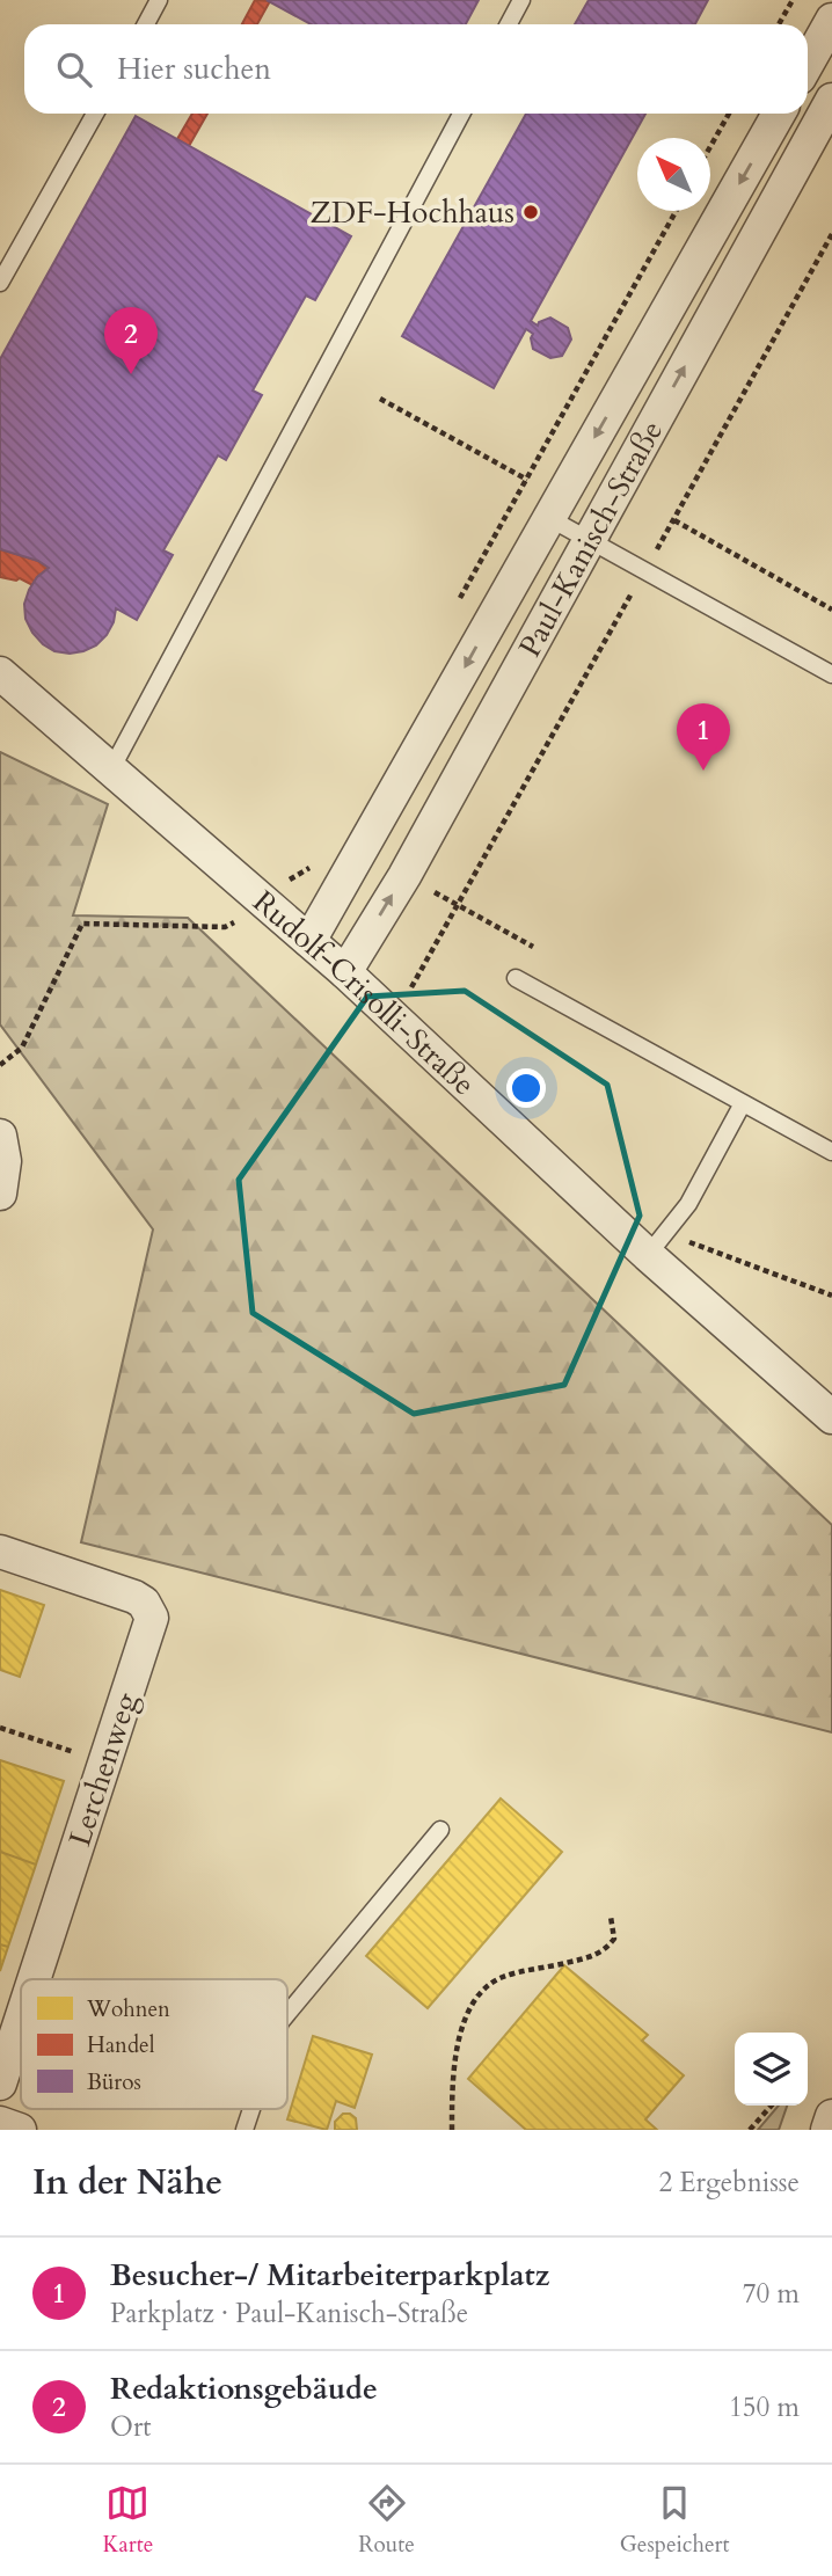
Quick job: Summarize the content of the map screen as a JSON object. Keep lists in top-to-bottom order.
{
  "streets": {
    "street": ["Paul-Kanisch-Straße", "Rudolf-Crisolli-Straße", "Lerchenweg"]
  },
  "crossings": [
    ["Paul-Kanisch-Straße", "Rudolf-Crisolli-Straße"]
  ],
  "places": ["ZDF-Hochhaus"],
  "legend": ["Wohnen", "Handel", "Büros"],
  "north": "top left",
  "page": {
    "search": "Hier suchen",
    "pins": ["2", "1"],
    "heading": ["In der Nähe", "2 Ergebnisse"],
    "list": [
      {
        "mark": "1",
        "name": "Besucher-/ Mitarbeiterparkplatz",
        "note": "Parkplatz · Paul-Kanisch-Straße",
        "value": "70 m"
      },
      {
        "mark": "2",
        "name": "Redaktionsgebäude",
        "note": "Ort",
        "value": "150 m"
      }
    ],
    "nav": ["Karte", "Route", "Gespeichert"]
  }
}
